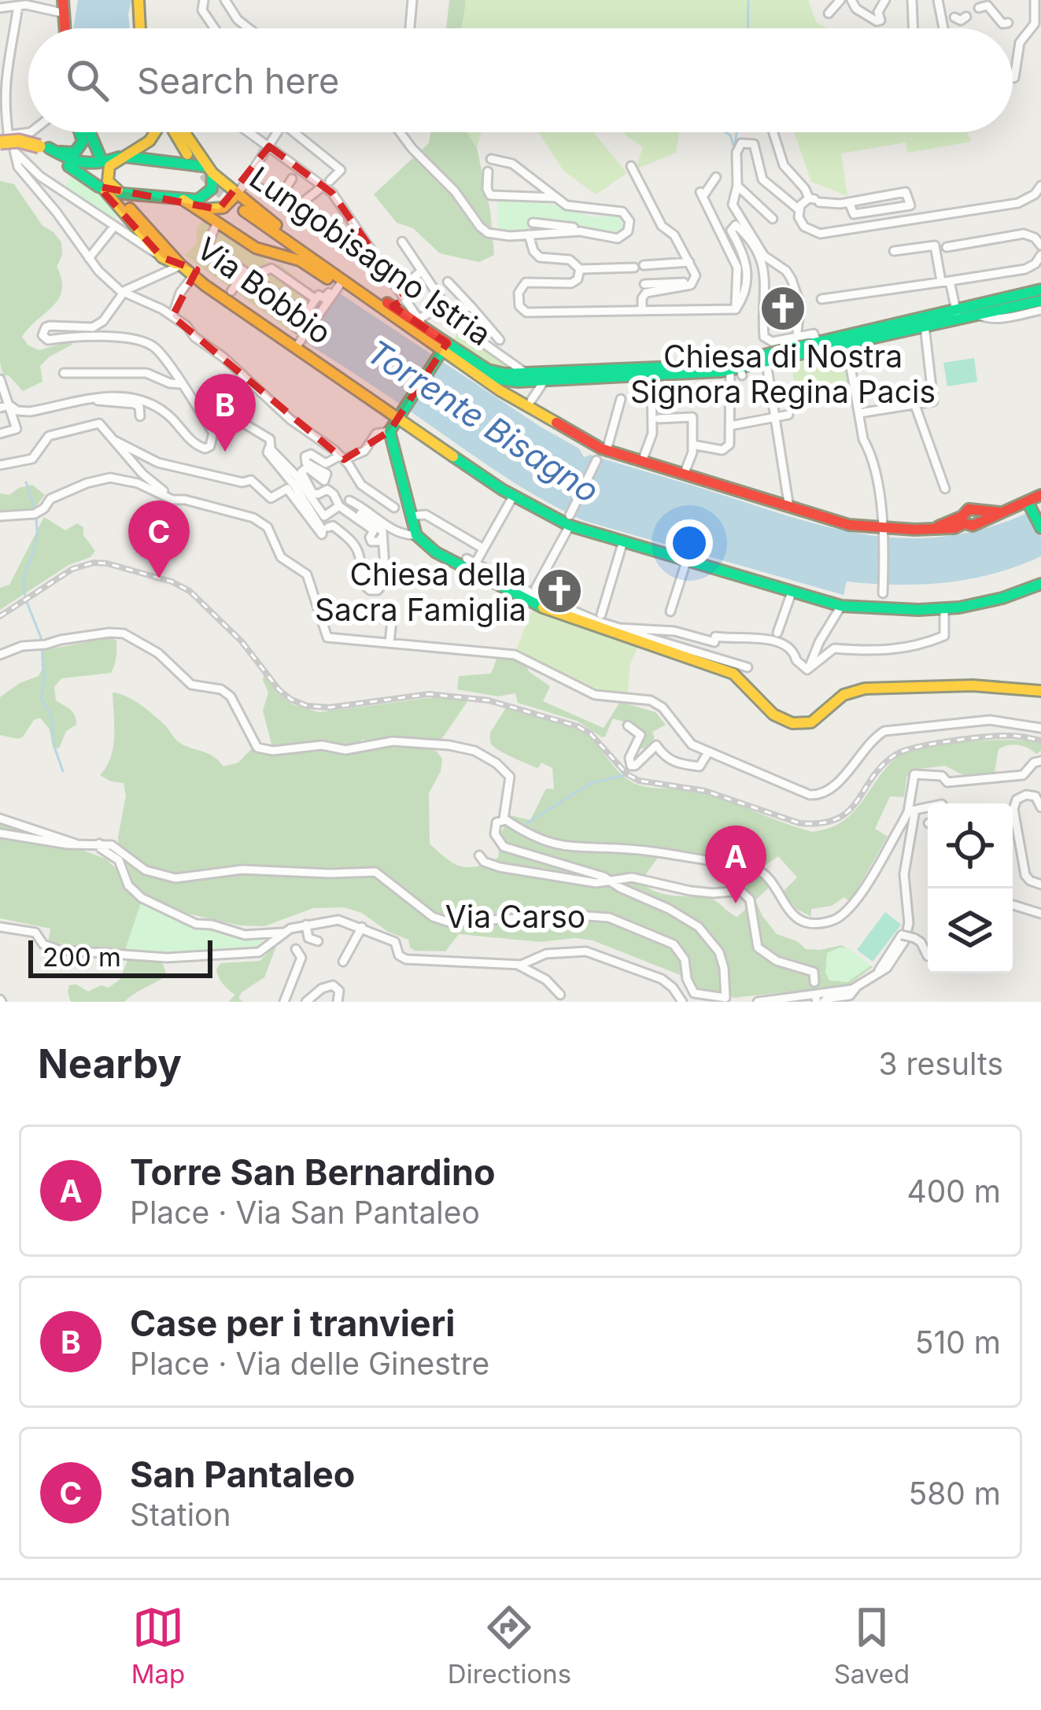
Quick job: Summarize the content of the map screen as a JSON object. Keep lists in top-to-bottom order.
{
  "streets": {
    "main road": ["Lungobisagno Istria", "Via Bobbio"],
    "street": ["Via Carso"]
  },
  "water": ["Torrente Bisagno"],
  "places": {
    "church": ["Chiesa di Nostra Signora Regina Pacis", "Chiesa della Sacra Famiglia"]
  },
  "scale_bar": "200 m",
  "page": {
    "search": "Search here",
    "pins": ["B", "C", "A"],
    "scale": "200 m",
    "heading": ["Nearby", "3 results"],
    "list": [
      {
        "mark": "A",
        "name": "Torre San Bernardino",
        "note": "Place · Via San Pantaleo",
        "value": "400 m"
      },
      {
        "mark": "B",
        "name": "Case per i tranvieri",
        "note": "Place · Via delle Ginestre",
        "value": "510 m"
      },
      {
        "mark": "C",
        "name": "San Pantaleo",
        "note": "Station",
        "value": "580 m"
      }
    ],
    "nav": ["Map", "Directions", "Saved"]
  }
}
